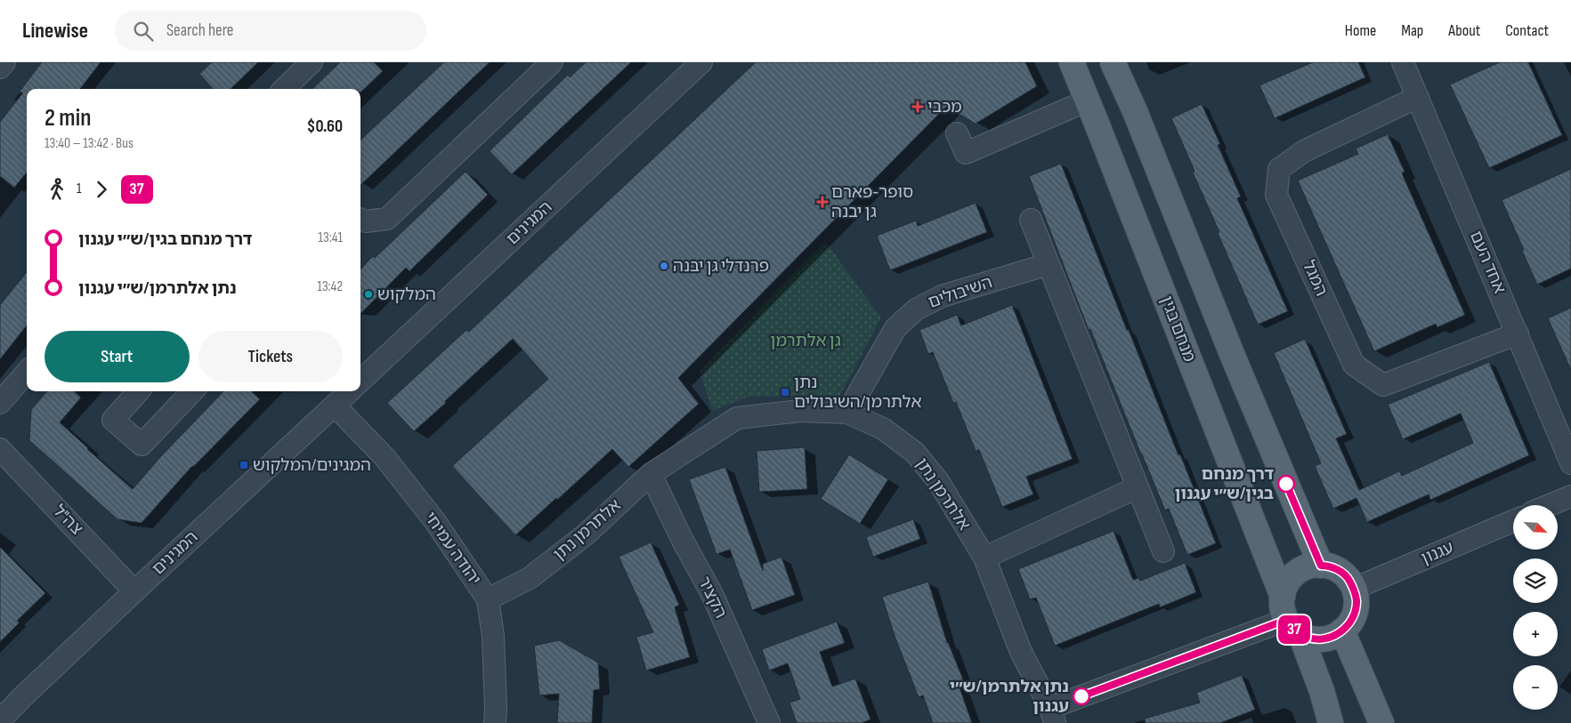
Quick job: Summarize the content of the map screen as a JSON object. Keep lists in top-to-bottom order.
{
  "streets": {
    "main road": ["מנחם בגין"],
    "street": [
      "המגינים",
      "אחד העם",
      "המגל",
      "השיבולים",
      "אלתרמן נתן",
      "צה\"ל",
      "יהודה עמיחי",
      "עגנון",
      "הקציר"
    ]
  },
  "crossings": [
    ["המגינים", "צה\"ל"],
    ["המגינים", "יהודה עמיחי"],
    ["אחד העם", "המגל"],
    ["השיבולים", "אלתרמן נתן"],
    ["מנחם בגין", "עגנון"],
    ["אלתרמן נתן", "יהודה עמיחי"],
    ["אלתרמן נתן", "הקציר"]
  ],
  "parks": ["גן אלתרמן"],
  "places": {
    "health": ["מכבי", "סופר-פארם גן יבנה"],
    "other": [
      "פרנדלי גן יבנה",
      "המלקוש",
      "דרך מנחם בגין/ש״י עגנון",
      "נתן אלתרמן/ש״י עגנון"
    ],
    "transit": ["נתן אלתרמן/השיבולים", "המגינים/המלקוש"]
  },
  "lines": ["bus line 37"],
  "north": "bottom right",
  "page": {
    "header": "Linewise",
    "search": "Search here",
    "nav": [
      "Home",
      "Map",
      "About",
      "Contact"
    ],
    "on_map": "37",
    "heading": ["2 min", "13:40 – 13:42 · Bus", "$0.60"],
    "legs": ["1", "37"],
    "list": [
      {
        "name": "דרך מנחם בגין/ש״י עגנון",
        "value": "13:41"
      },
      {
        "name": "נתן אלתרמן/ש״י עגנון",
        "value": "13:42"
      }
    ],
    "buttons": ["Start", "Tickets"],
    "map_buttons": ["+", "−"]
  }
}
